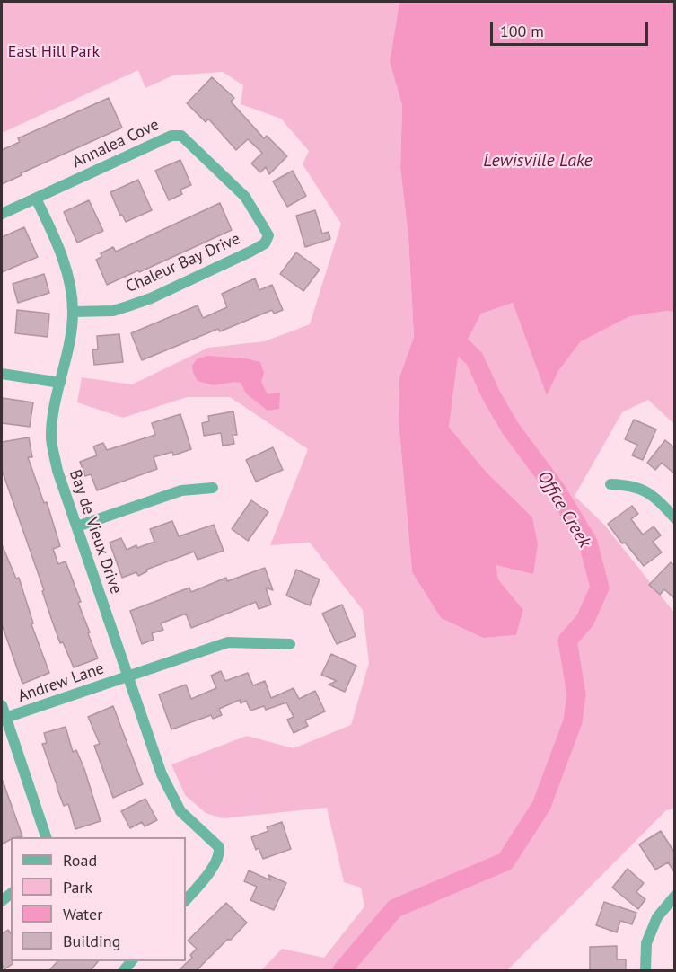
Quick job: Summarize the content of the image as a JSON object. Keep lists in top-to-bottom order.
{
  "streets": {
    "street": [
      "Annalea Cove",
      "Chaleur Bay Drive",
      "Bay de Vieux Drive",
      "Andrew Lane"
    ]
  },
  "crossings": [
    ["Annalea Cove", "Chaleur Bay Drive"],
    ["Annalea Cove", "Bay de Vieux Drive"],
    ["Chaleur Bay Drive", "Bay de Vieux Drive"],
    ["Bay de Vieux Drive", "Andrew Lane"]
  ],
  "water": ["Lewisville Lake", "Office Creek"],
  "parks": ["East Hill Park"],
  "legend": [
    "Road",
    "Park",
    "Water",
    "Building"
  ],
  "scale_bar": "100 m"
}
